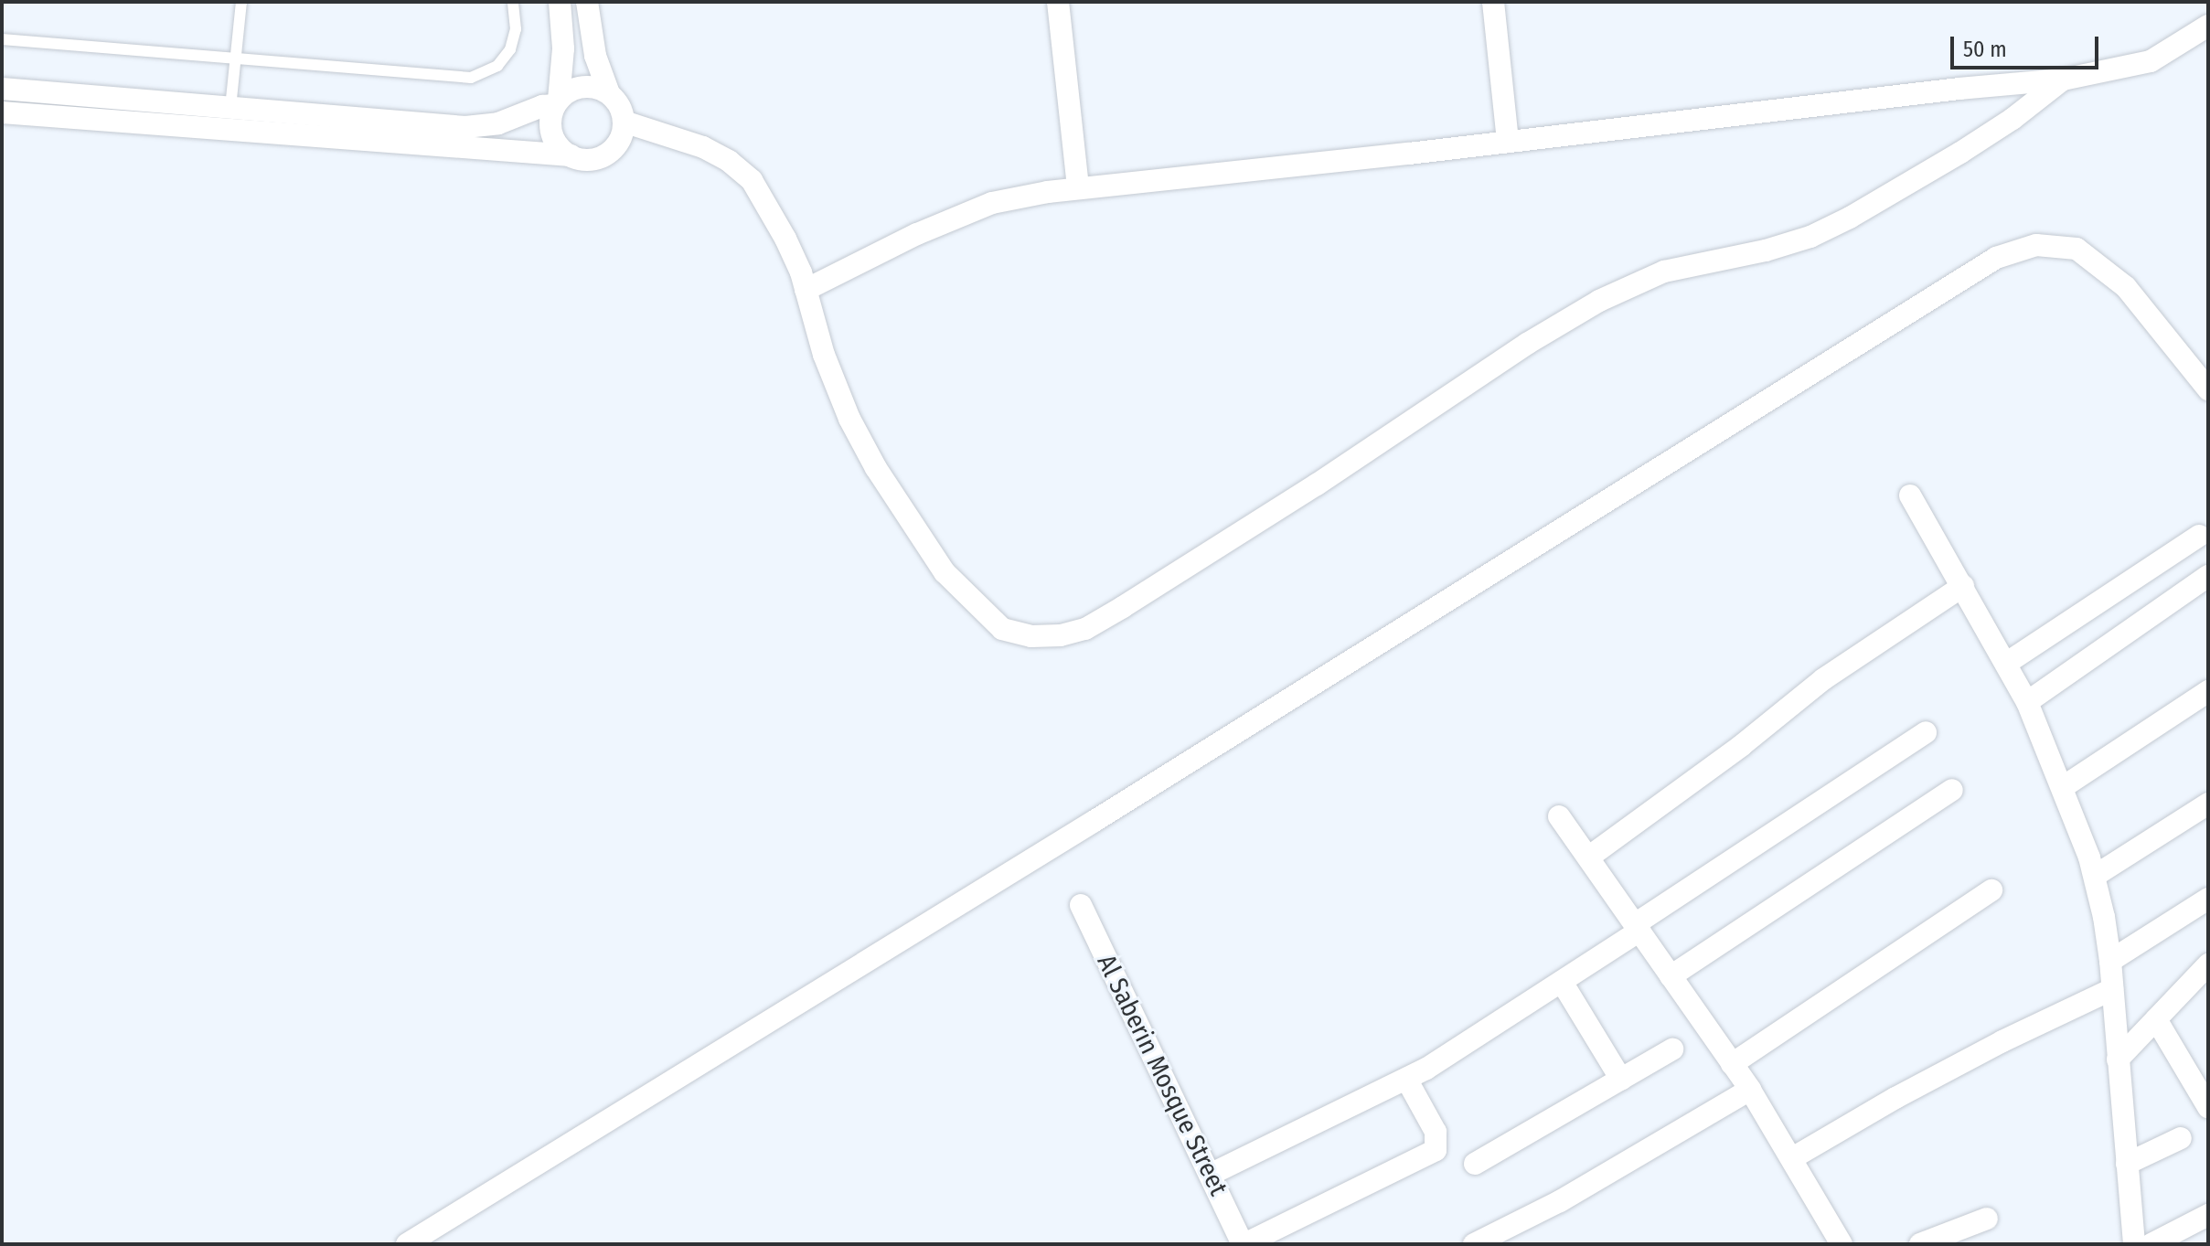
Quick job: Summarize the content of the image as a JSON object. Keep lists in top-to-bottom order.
{
  "streets": {
    "street": ["Al Saberin Mosque Street"]
  },
  "scale_bar": "50 m"
}
